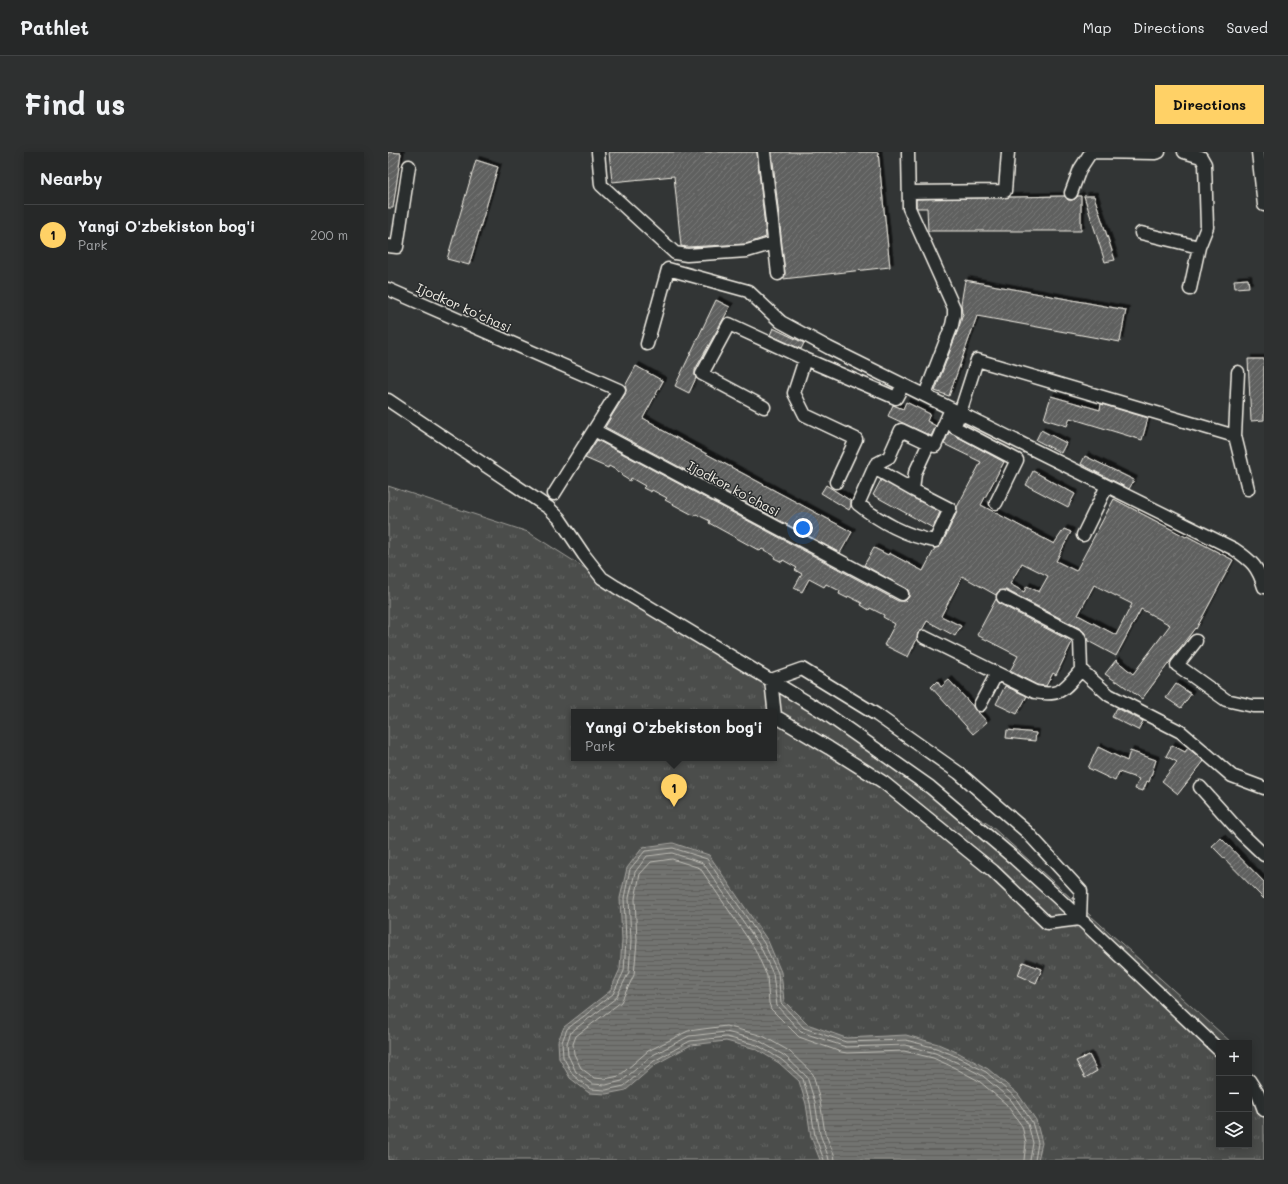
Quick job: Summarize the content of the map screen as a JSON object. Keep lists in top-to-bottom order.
{
  "streets": {
    "street": ["Ijodkor koʻchasi"]
  },
  "page": {
    "header": "Pathlet",
    "nav": ["Map", "Directions", "Saved"],
    "buttons": "Directions",
    "title": "Find us",
    "heading": "Nearby",
    "list": [
      {
        "mark": "1",
        "name": "Yangi O'zbekiston bog'i",
        "note": "Park",
        "value": "200 m"
      }
    ],
    "popup": ["Yangi O'zbekiston bog'i", "Park"],
    "pins": "1",
    "map_buttons": ["+", "−"]
  }
}
